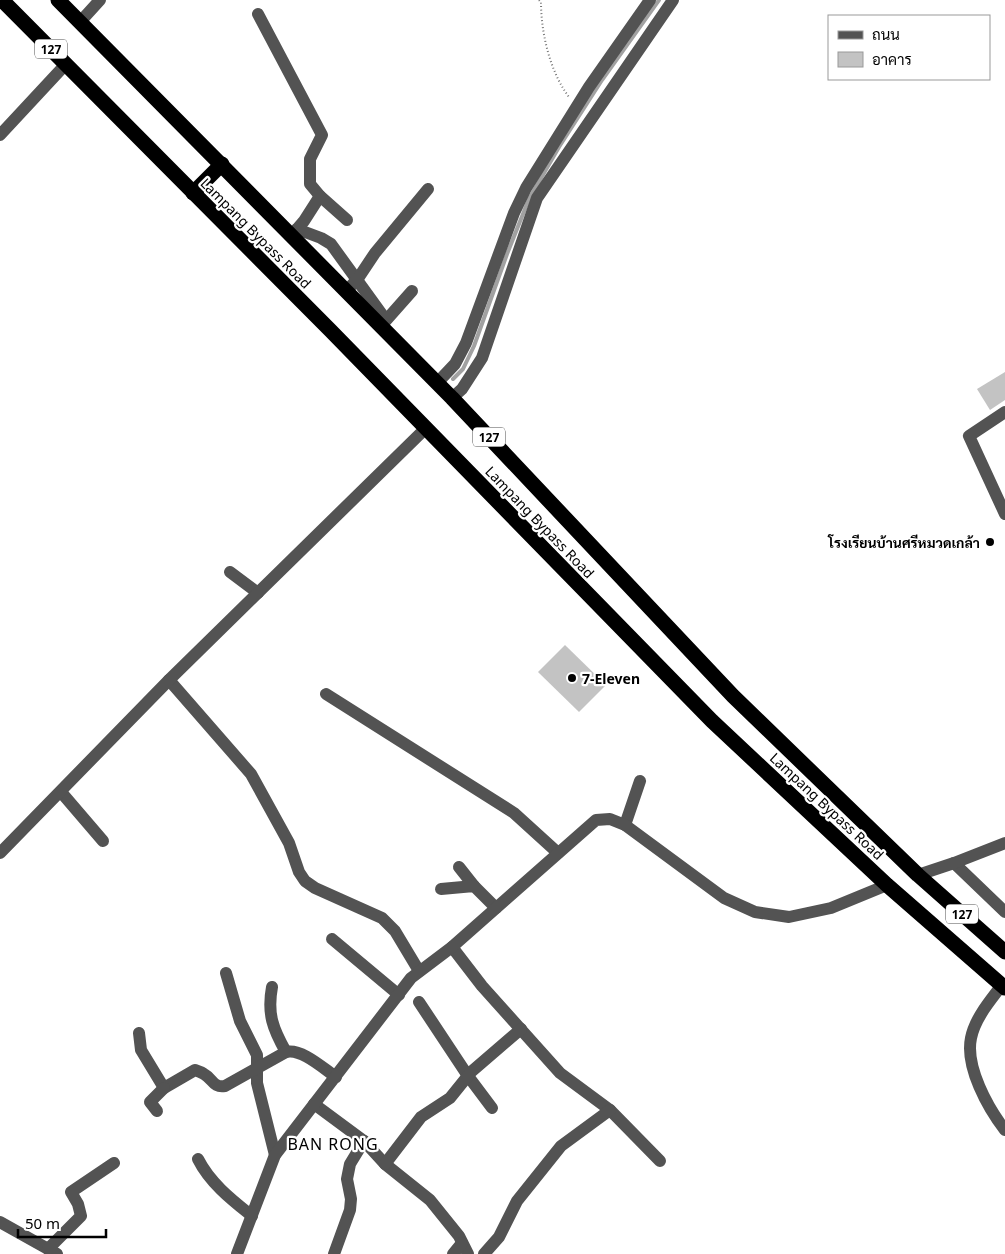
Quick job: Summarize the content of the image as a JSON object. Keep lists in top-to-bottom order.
{
  "streets": {
    "highway": ["127", "Lampang Bypass Road"]
  },
  "districts": ["BAN RONG"],
  "places": ["โรงเรียนบ้านศรีหมวดเกล้า", "7-Eleven"],
  "legend": ["ถนน", "อาคาร"],
  "scale_bar": "50 m"
}
